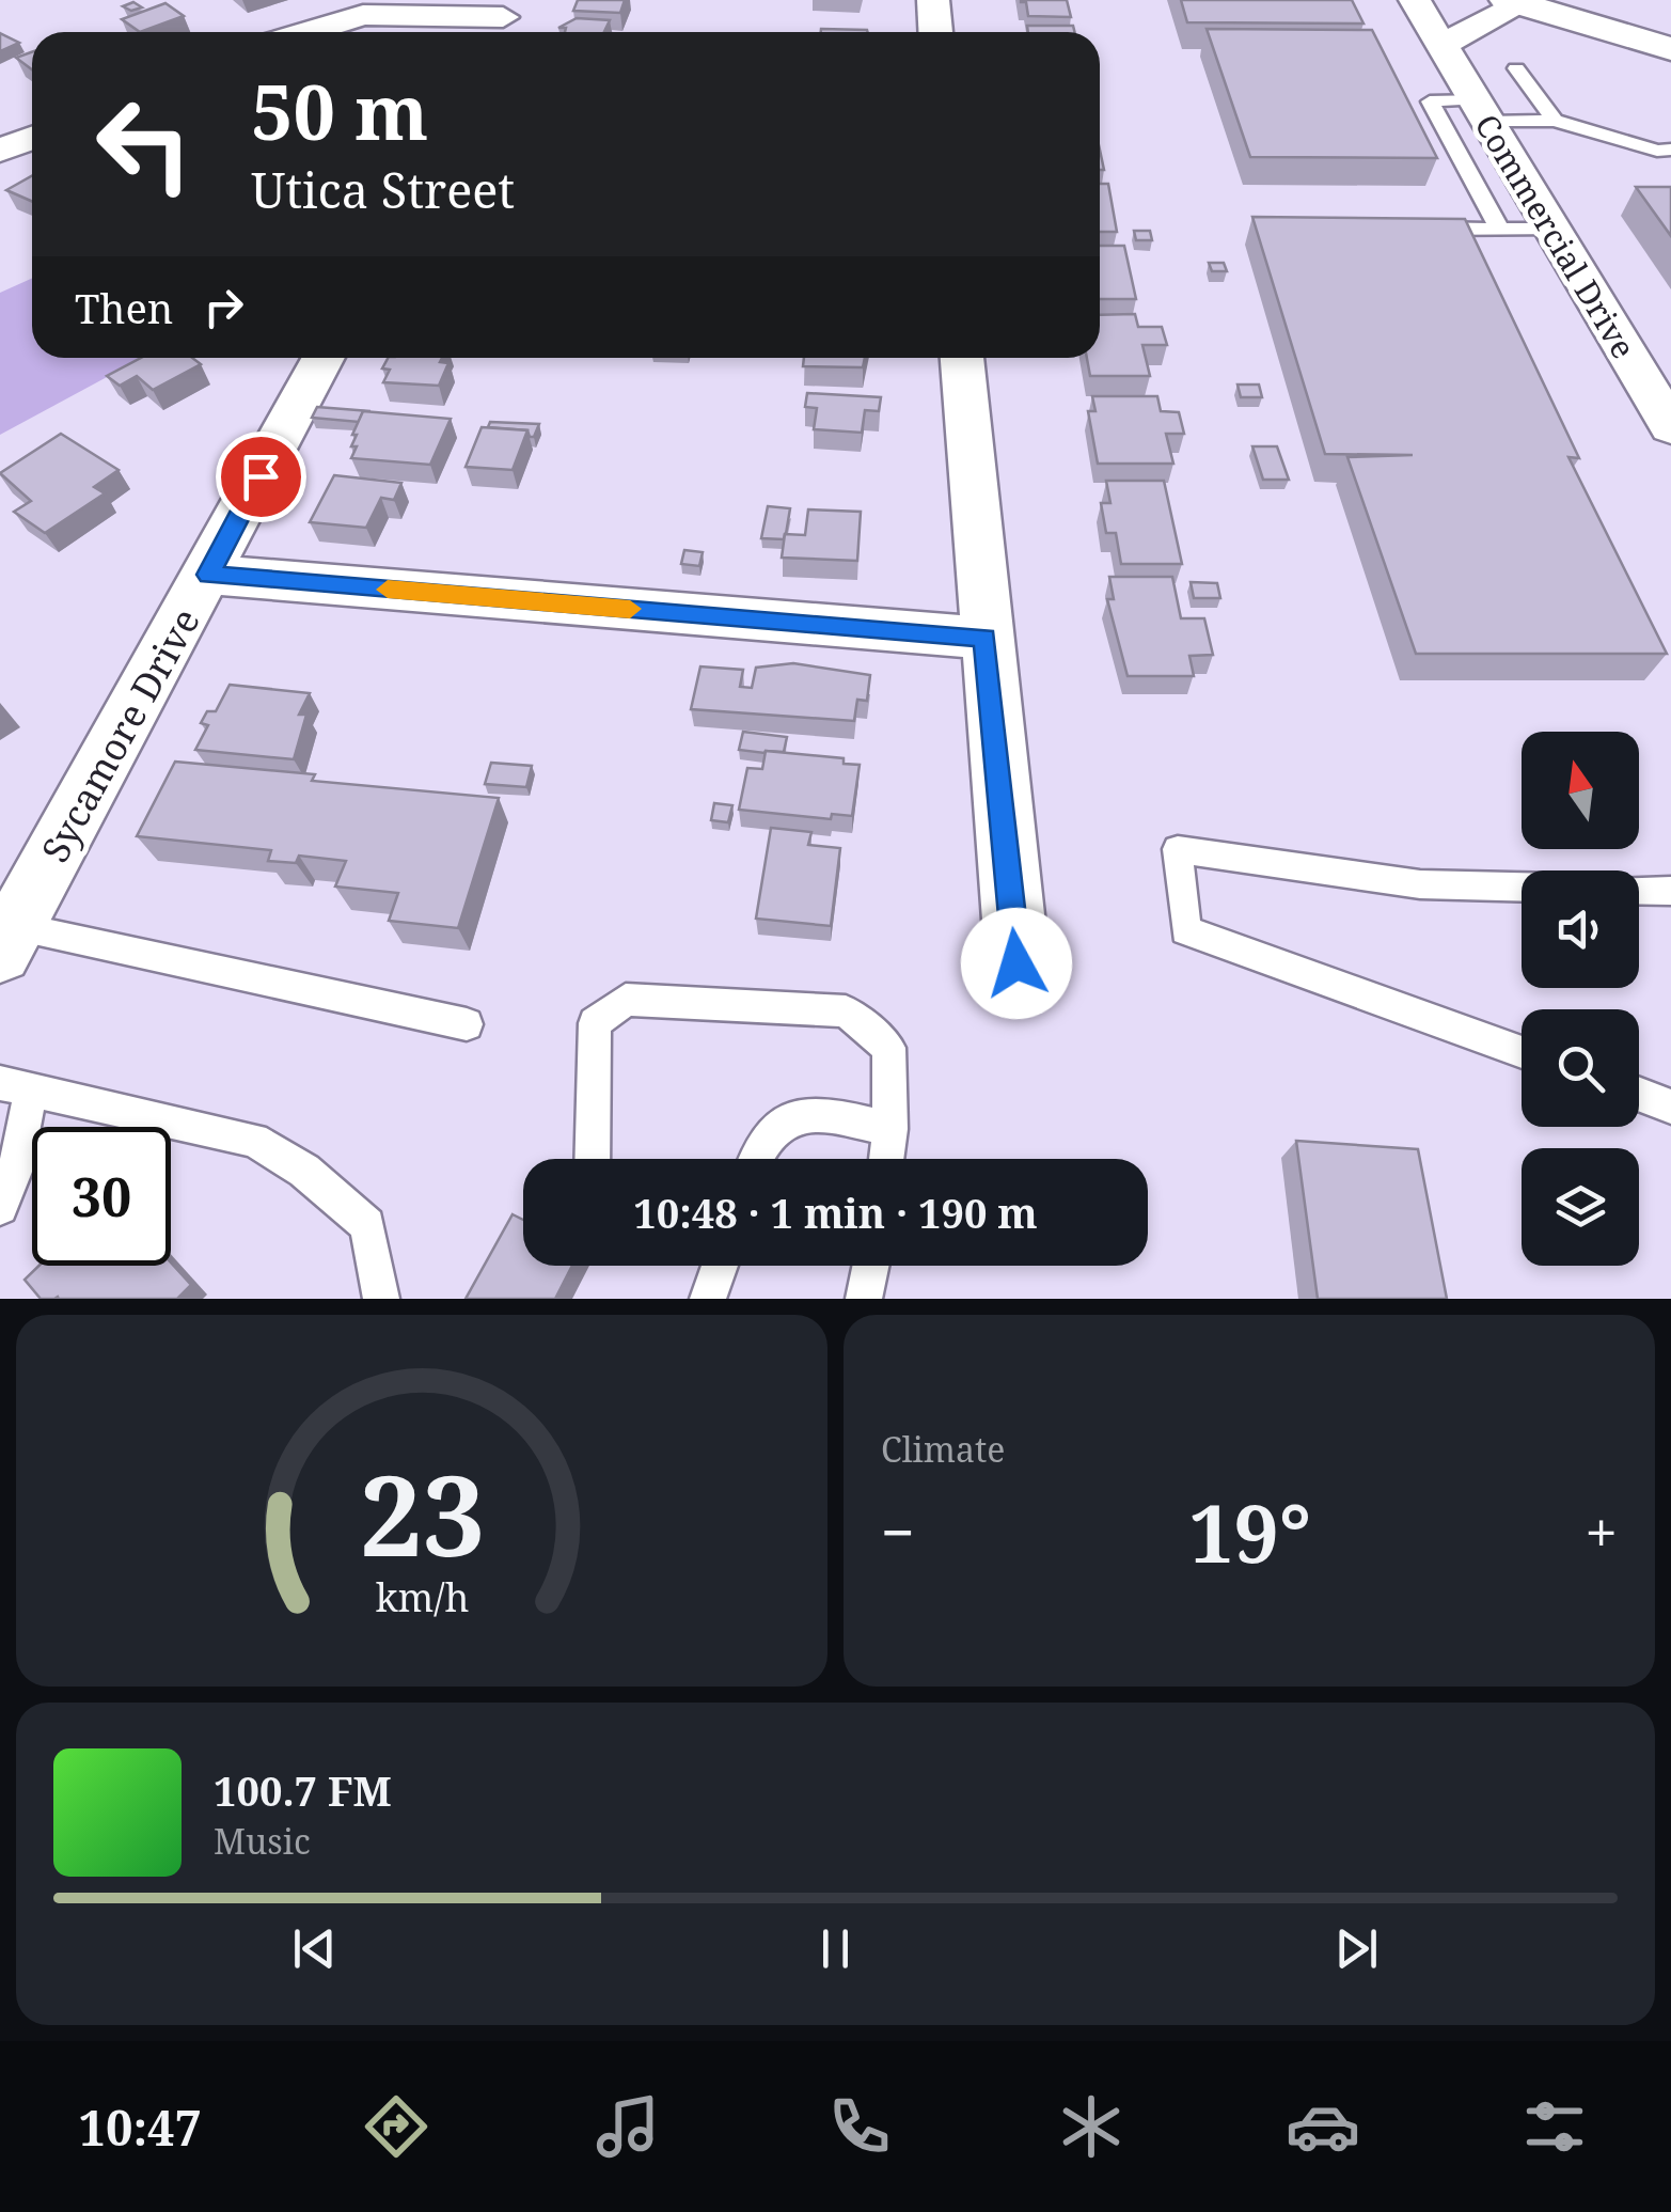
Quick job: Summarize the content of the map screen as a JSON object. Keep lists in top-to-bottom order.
{
  "streets": {
    "street": ["Commercial Drive", "Sycamore Drive"]
  },
  "north": "top",
  "page": {
    "turn": ["50 m", "Utica Street"],
    "then": "Then",
    "limit": "30",
    "trip": "10:48 · 1 min · 190 m",
    "tile": "Climate",
    "heat": ["−", "19°", "+"],
    "song": ["100.7 FM", "Music"],
    "tabs": "10:47",
    "gauge": ["23", "km/h"]
  }
}
